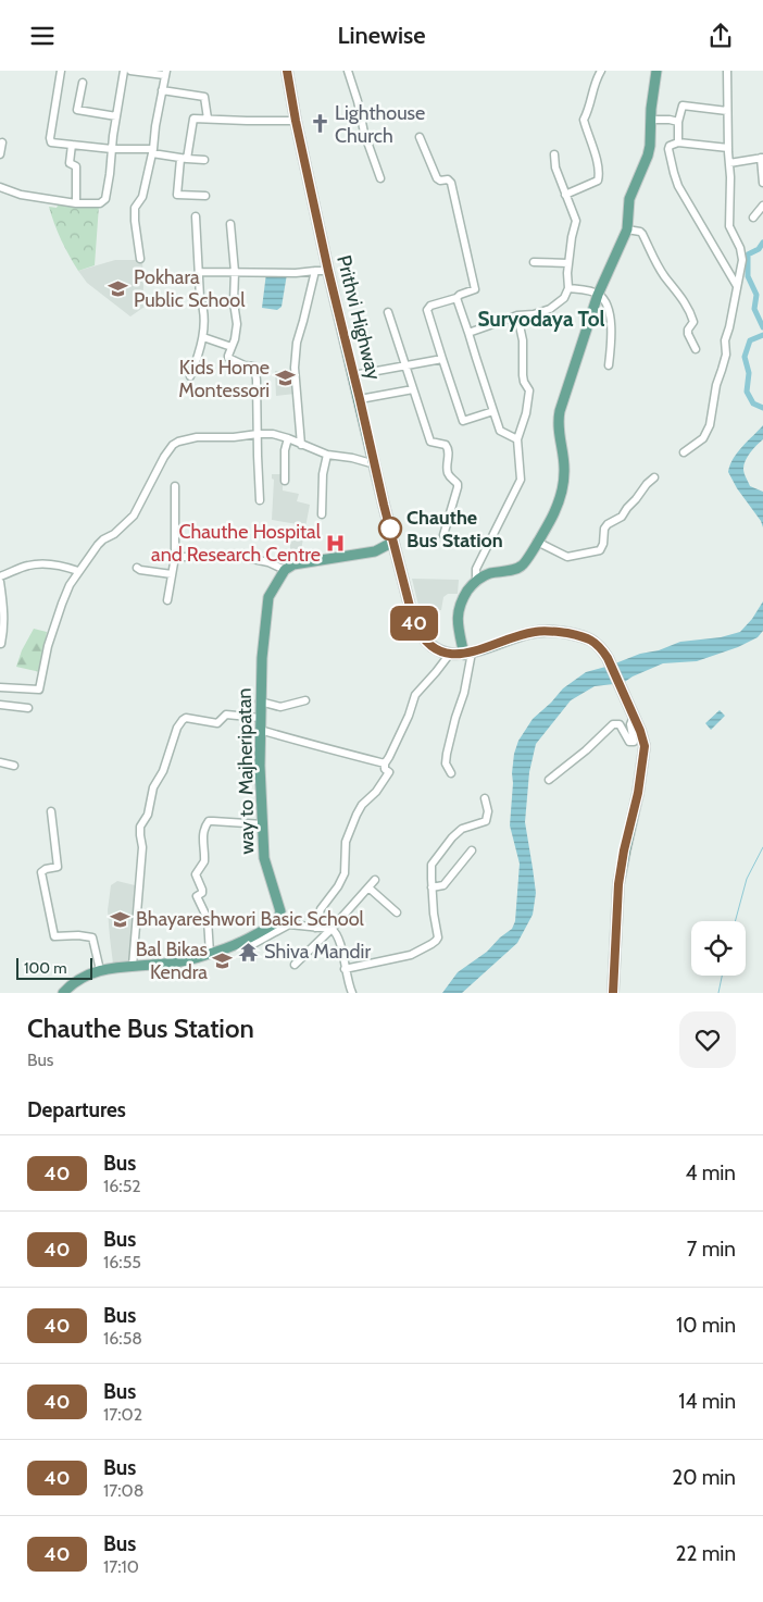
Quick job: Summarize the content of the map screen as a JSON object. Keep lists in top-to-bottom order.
{
  "streets": {
    "highway": ["Prithvi Highway"],
    "main road": ["way to Majheripatan"]
  },
  "districts": ["Suryodaya Tol"],
  "places": {
    "church": ["Lighthouse Church"],
    "school or university": [
      "Pokhara Public School",
      "Kids Home Montessori",
      "Bhayareshwori Basic School",
      "Bal Bikas Kendra"
    ],
    "other": ["Chauthe Bus Station"],
    "hospital": ["Chauthe Hospital and Research Centre"],
    "temple": ["Shiva Mandir"]
  },
  "lines": ["bus line 40"],
  "scale_bar": "100 m",
  "page": {
    "header": "Linewise",
    "on_map": "40",
    "scale": "100 m",
    "heading": [
      ["Chauthe Bus Station", "Bus"],
      "Departures"
    ],
    "list": [
      {
        "mark": "40",
        "name": "Bus",
        "note": "16:52",
        "value": "4 min"
      },
      {
        "mark": "40",
        "name": "Bus",
        "note": "16:55",
        "value": "7 min"
      },
      {
        "mark": "40",
        "name": "Bus",
        "note": "16:58",
        "value": "10 min"
      },
      {
        "mark": "40",
        "name": "Bus",
        "note": "17:02",
        "value": "14 min"
      },
      {
        "mark": "40",
        "name": "Bus",
        "note": "17:08",
        "value": "20 min"
      },
      {
        "mark": "40",
        "name": "Bus",
        "note": "17:10",
        "value": "22 min"
      }
    ]
  }
}
